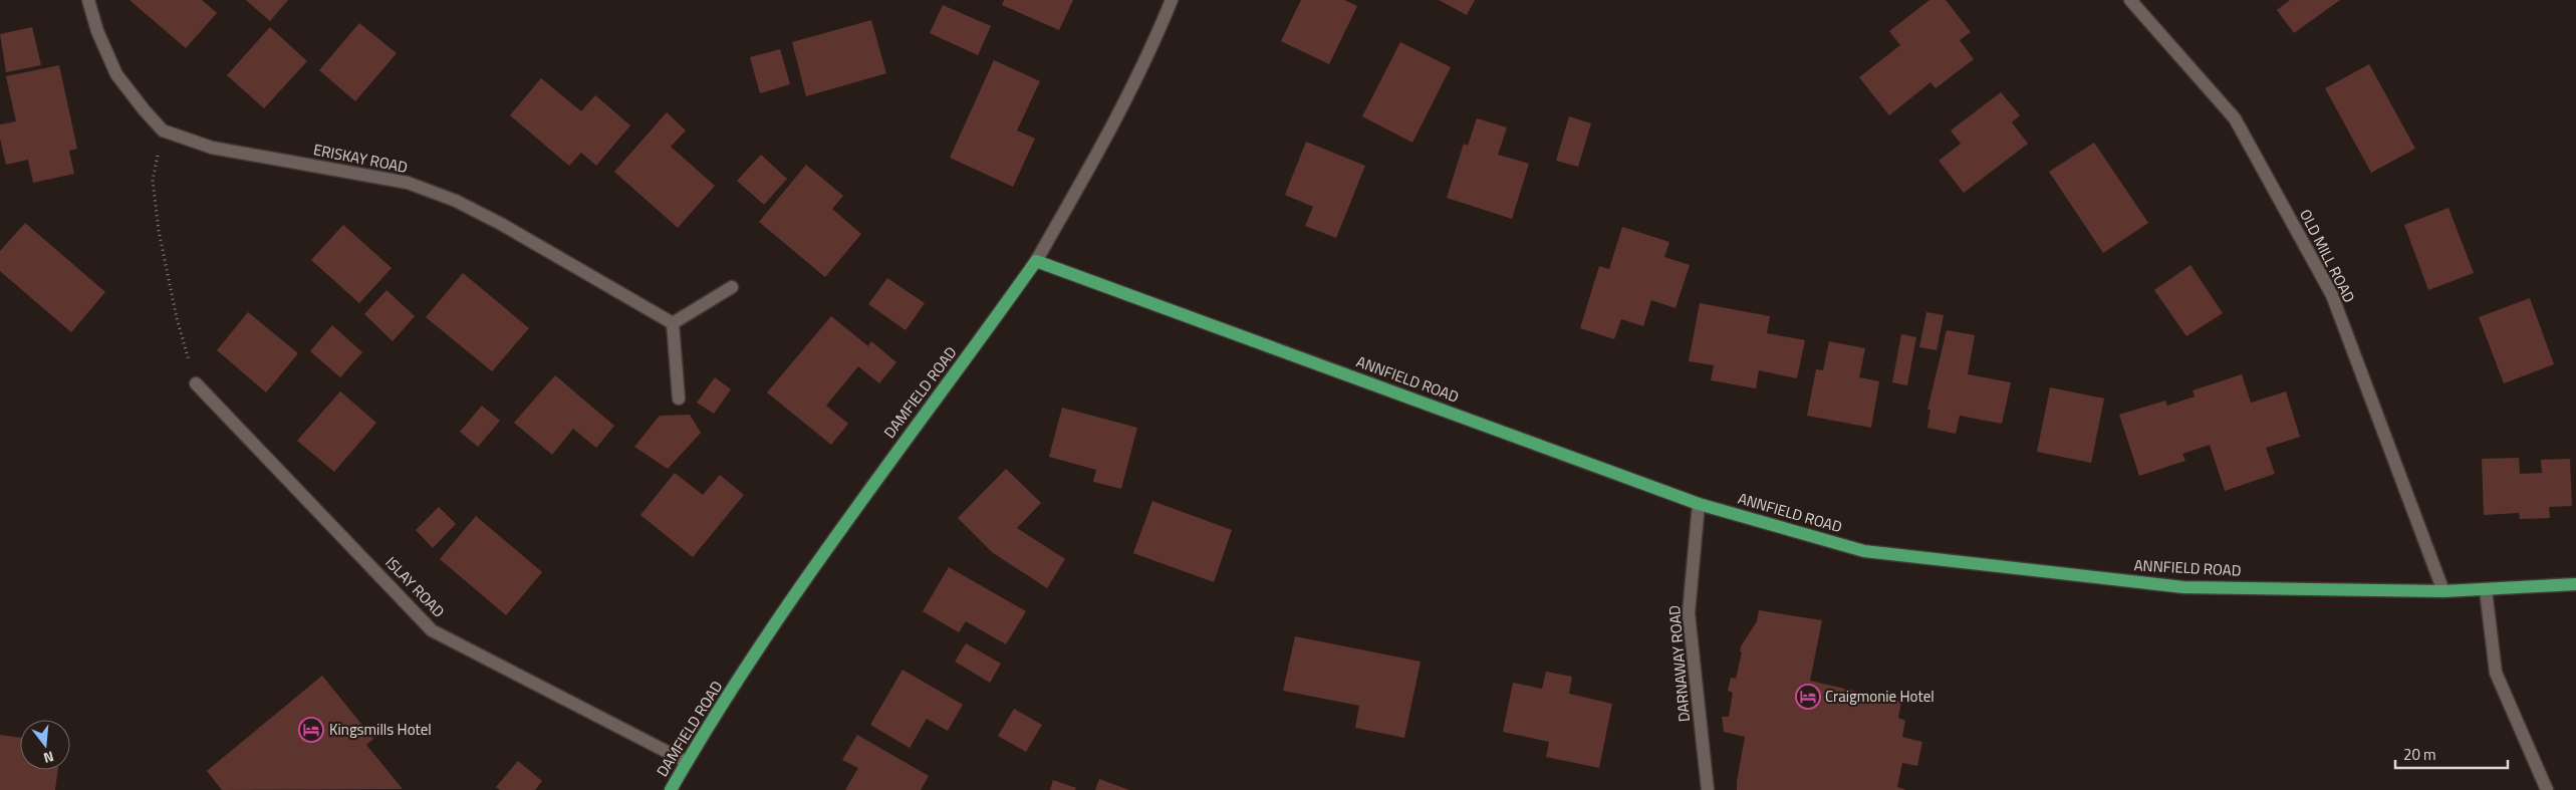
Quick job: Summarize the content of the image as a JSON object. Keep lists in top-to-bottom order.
{
  "streets": {
    "main road": ["ANNFIELD ROAD", "DAMFIELD ROAD"],
    "street": [
      "ERISKAY ROAD",
      "OLD MILL ROAD",
      "ISLAY ROAD",
      "DARNAWAY ROAD"
    ]
  },
  "crossings": [
    ["OLD MILL ROAD", "ANNFIELD ROAD"],
    ["ANNFIELD ROAD", "DAMFIELD ROAD"],
    ["ANNFIELD ROAD", "DARNAWAY ROAD"],
    ["DAMFIELD ROAD", "ISLAY ROAD"]
  ],
  "places": {
    "hotel": ["Craigmonie Hotel", "Kingsmills Hotel"]
  },
  "scale_bar": "20 m",
  "north": "bottom"
}
